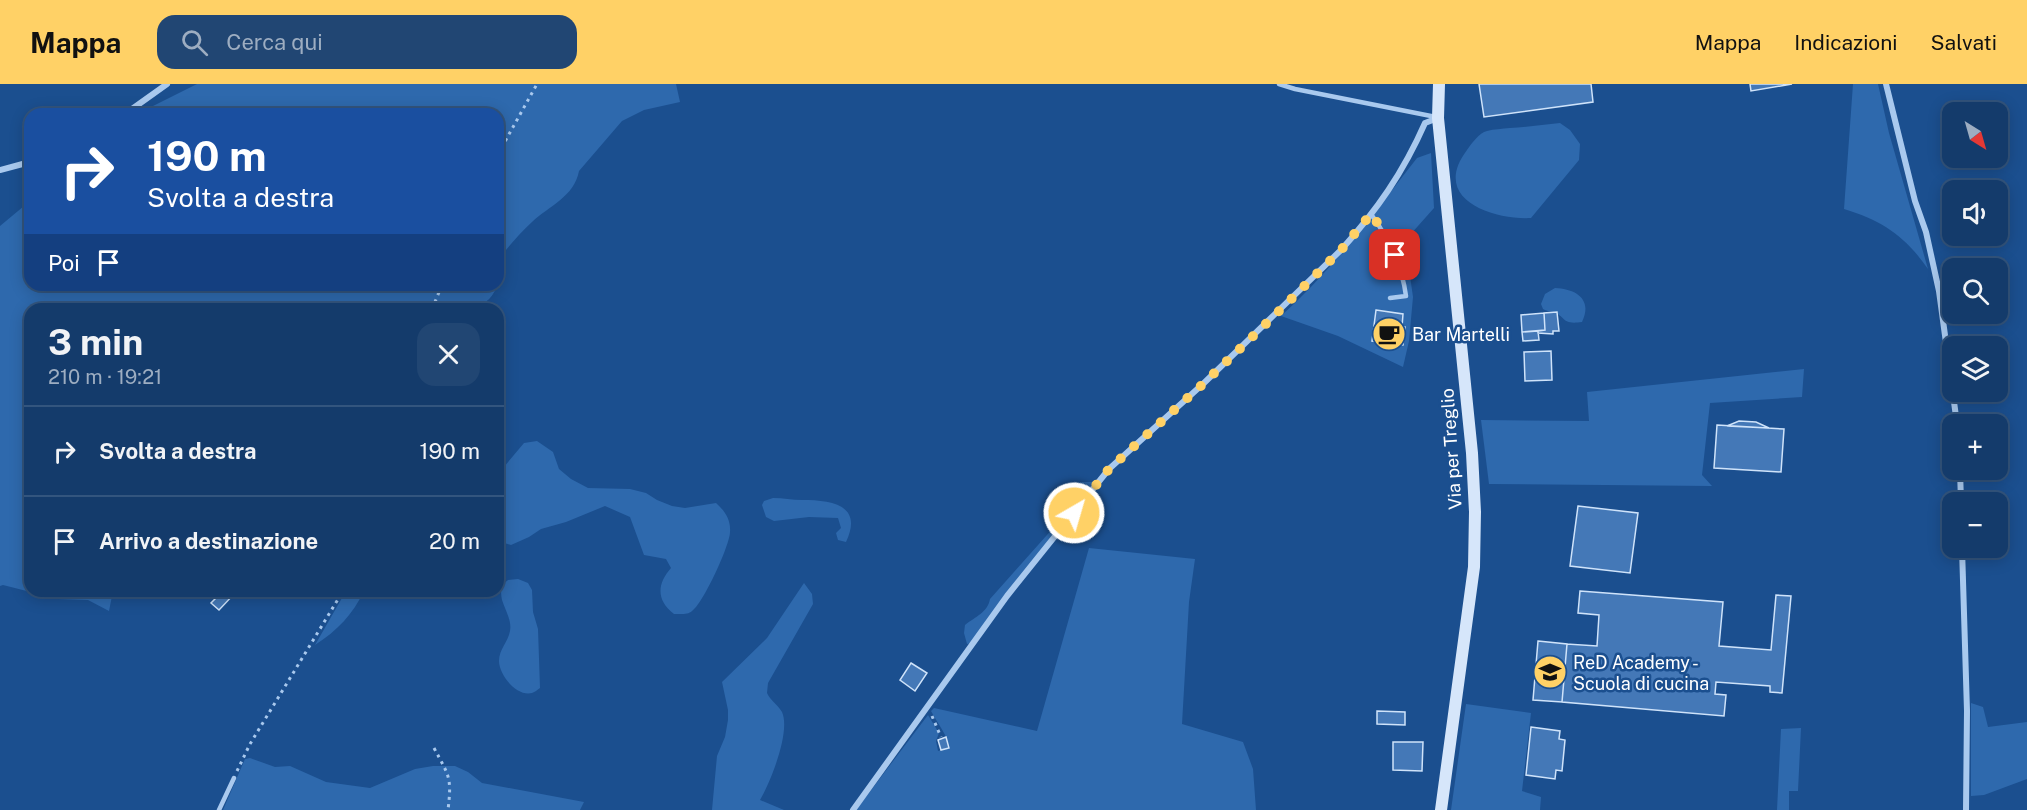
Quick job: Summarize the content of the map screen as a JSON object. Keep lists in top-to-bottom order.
{
  "streets": {
    "main road": ["Via per Treglio"]
  },
  "places": {
    "cafe": ["Bar Martelli"],
    "school or university": ["ReD Academy - Scuola di cucina"]
  },
  "north": "bottom right",
  "page": {
    "header": "Mappa",
    "search": "Cerca qui",
    "nav": ["Mappa", "Indicazioni", "Salvati"],
    "map_buttons": ["+", "−"],
    "turn": ["190 m", "Svolta a destra"],
    "then": "Poi",
    "heading": ["3 min", "210 m · 19:21"],
    "list": [
      {
        "name": "Svolta a destra",
        "value": "190 m"
      },
      {
        "name": "Arrivo a destinazione",
        "value": "20 m"
      }
    ]
  }
}
